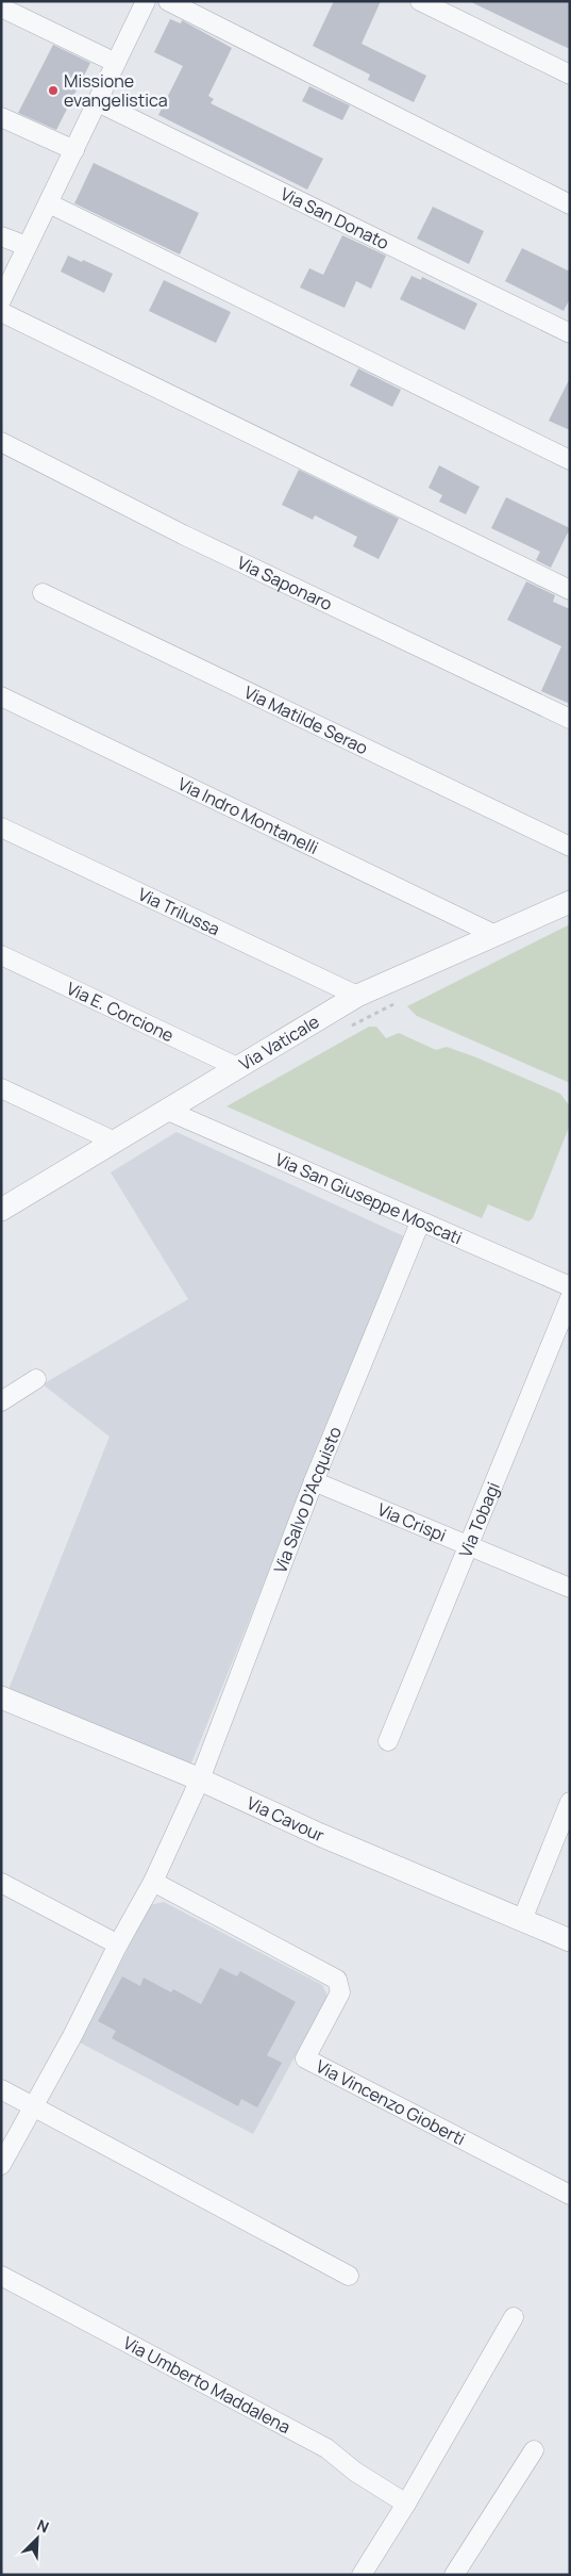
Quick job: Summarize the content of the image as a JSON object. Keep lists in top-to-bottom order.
{
  "streets": {
    "street": [
      "Via San Donato",
      "Via Saponaro",
      "Via Matilde Serao",
      "Via Indro Montanelli",
      "Via Trilussa",
      "Via E. Corcione",
      "Via Vaticale",
      "Via San Giuseppe Moscati",
      "Via Salvo D'Acquisto",
      "Via Tobagi",
      "Via Crispi",
      "Via Cavour",
      "Via Vincenzo Gioberti",
      "Via Umberto Maddalena"
    ]
  },
  "crossings": [
    ["Via Indro Montanelli", "Via Vaticale"],
    ["Via Trilussa", "Via Vaticale"],
    ["Via E. Corcione", "Via Vaticale"],
    ["Via Vaticale", "Via San Giuseppe Moscati"],
    ["Via San Giuseppe Moscati", "Via Salvo D'Acquisto"],
    ["Via Salvo D'Acquisto", "Via Crispi"],
    ["Via Salvo D'Acquisto", "Via Cavour"],
    ["Via Salvo D'Acquisto", "Via Vincenzo Gioberti"],
    ["Via Tobagi", "Via Crispi"]
  ],
  "places": ["Missione evangelistica"],
  "north": "top right"
}
